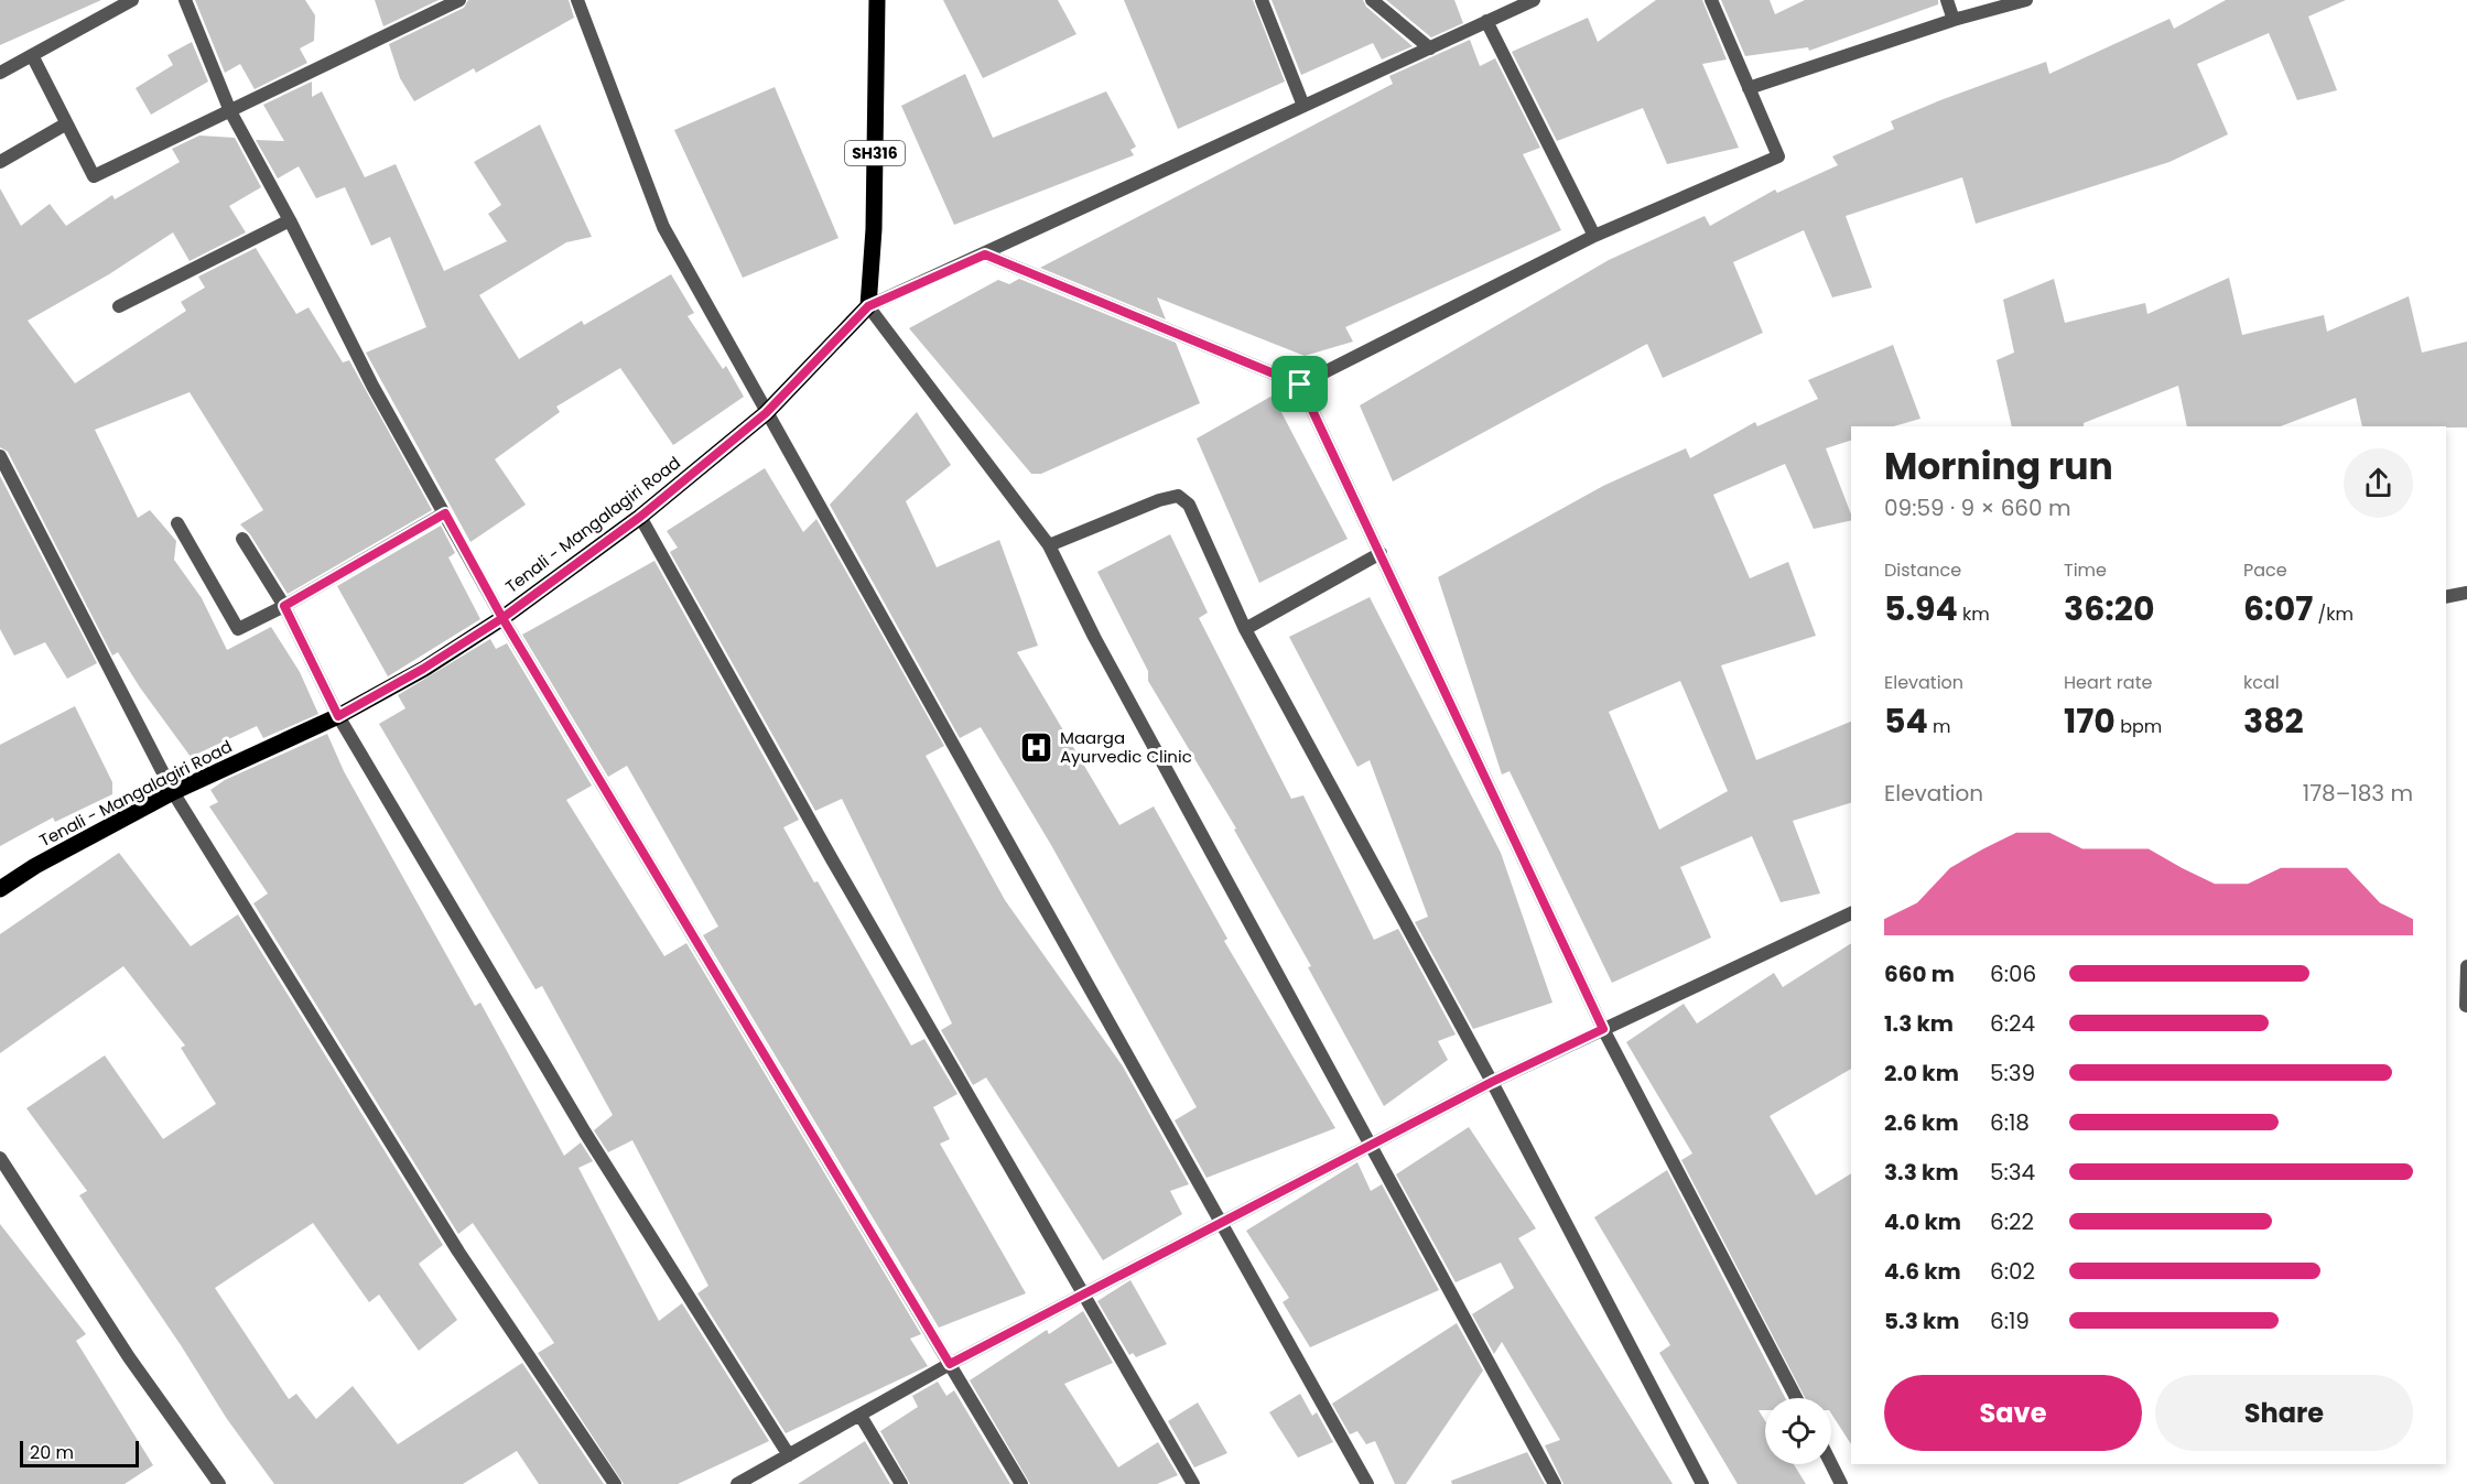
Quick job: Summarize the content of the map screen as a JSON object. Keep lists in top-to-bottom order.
{
  "streets": {
    "main road": ["SH316", "Tenali - Mangalagiri Road"]
  },
  "crossings": [
    ["SH316", "Tenali - Mangalagiri Road"]
  ],
  "places": {
    "hospital": ["Maarga Ayurvedic Clinic"]
  },
  "scale_bar": "20 m",
  "page": {
    "heading": ["Morning run", "09:59 · 9 × 660 m"],
    "stats": [
      ["Distance", "5.94 km"],
      ["Time", "36:20"],
      ["Pace", "6:07 /km"],
      ["Elevation", "54 m"],
      ["Heart rate", "170 bpm"],
      ["kcal", "382"]
    ],
    "chart": ["Elevation", "178–183 m"],
    "list": [
      {
        "name": "660 m",
        "note": "6:06"
      },
      {
        "name": "1.3 km",
        "note": "6:24"
      },
      {
        "name": "2.0 km",
        "note": "5:39"
      },
      {
        "name": "2.6 km",
        "note": "6:18"
      },
      {
        "name": "3.3 km",
        "note": "5:34"
      },
      {
        "name": "4.0 km",
        "note": "6:22"
      },
      {
        "name": "4.6 km",
        "note": "6:02"
      },
      {
        "name": "5.3 km",
        "note": "6:19"
      }
    ],
    "buttons": ["Save", "Share"],
    "scale": "20 m"
  }
}
